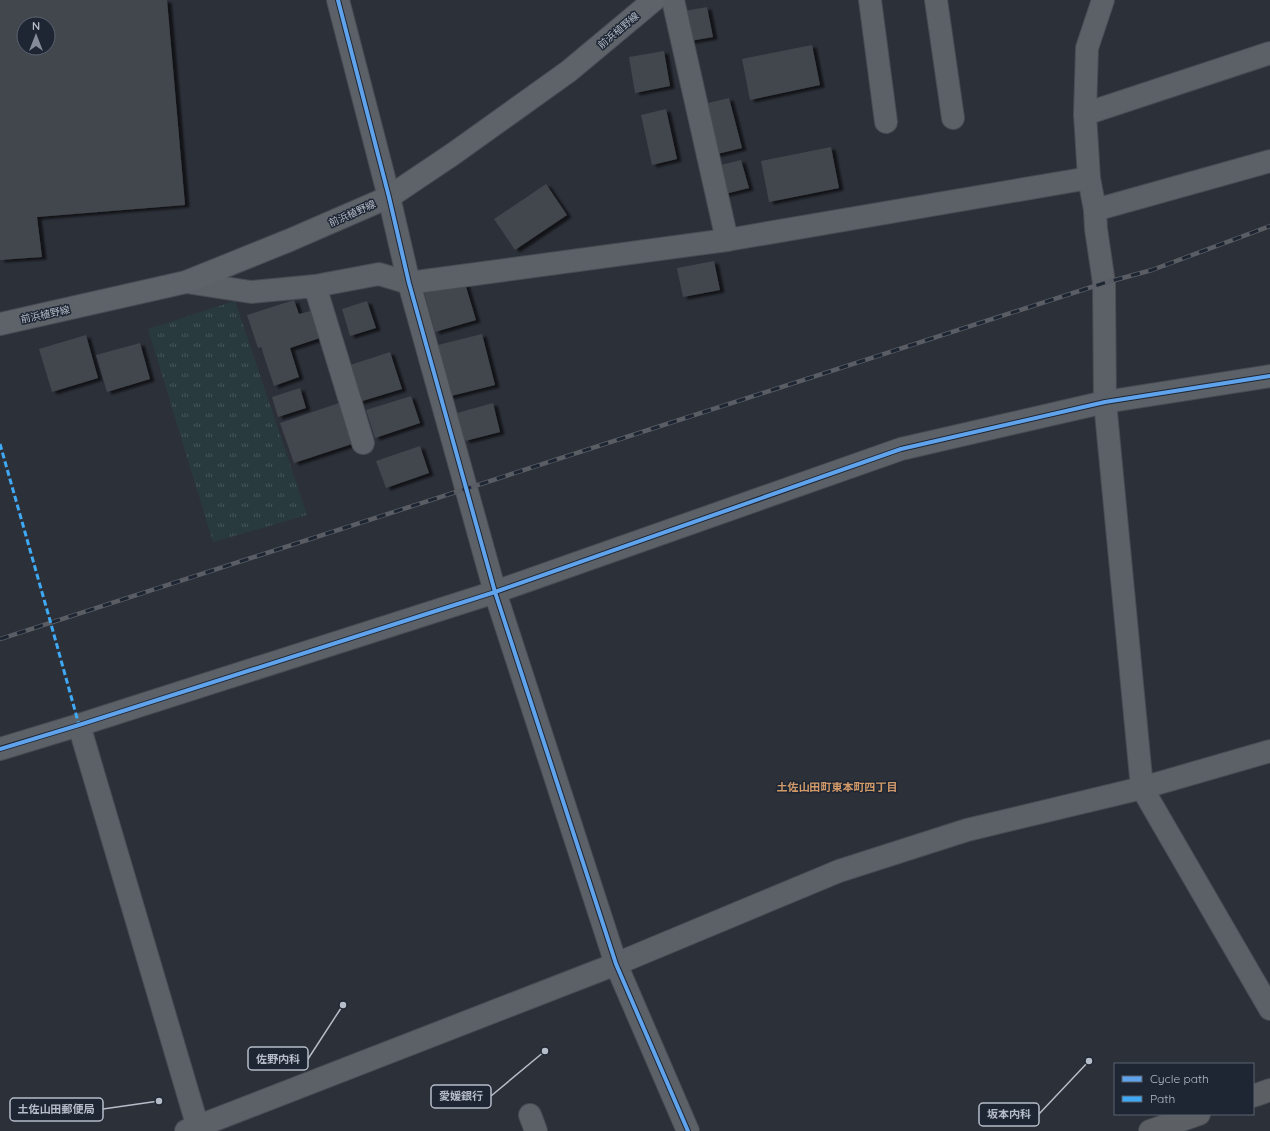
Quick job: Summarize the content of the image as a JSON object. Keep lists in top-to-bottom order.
{
  "streets": {
    "main road": ["前浜植野線"]
  },
  "districts": ["土佐山田町東本町四丁目"],
  "places": [
    "佐野内科",
    "愛媛銀行",
    "坂本内科",
    "土佐山田郵便局"
  ],
  "legend": ["Cycle path", "Path"],
  "north": "top"
}
